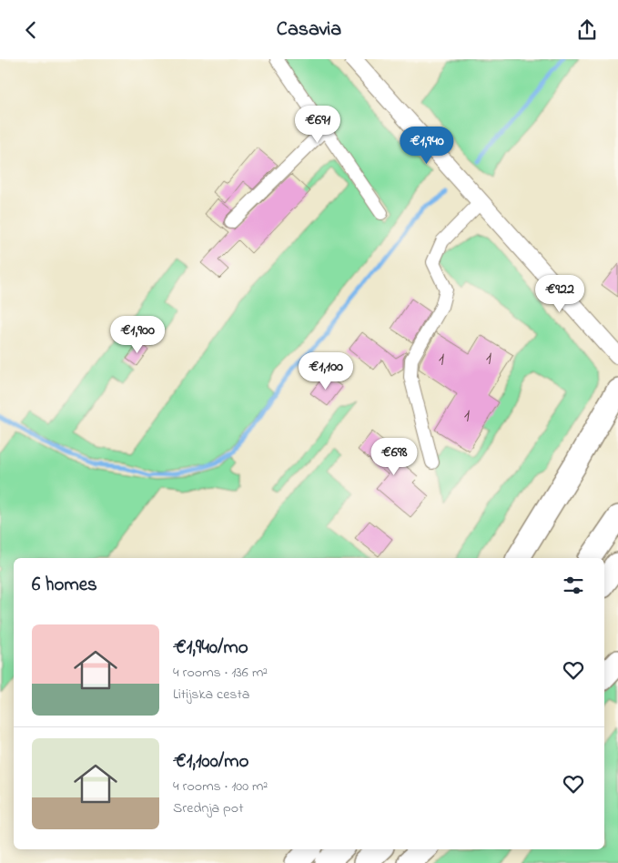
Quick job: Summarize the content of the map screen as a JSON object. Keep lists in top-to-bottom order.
{
  "house_numbers": ["1", "1", "1"],
  "page": {
    "header": "Casavia",
    "price": [
      "€691",
      "€1,940",
      "€922",
      "€1,900",
      "€1,100",
      "€698"
    ],
    "heading": "6 homes",
    "list": [
      {
        "name": "€1,940/mo",
        "note": "4 rooms · 136 m² · Litijska cesta"
      },
      {
        "name": "€1,100/mo",
        "note": "4 rooms · 100 m² · Srednja pot"
      }
    ]
  }
}
